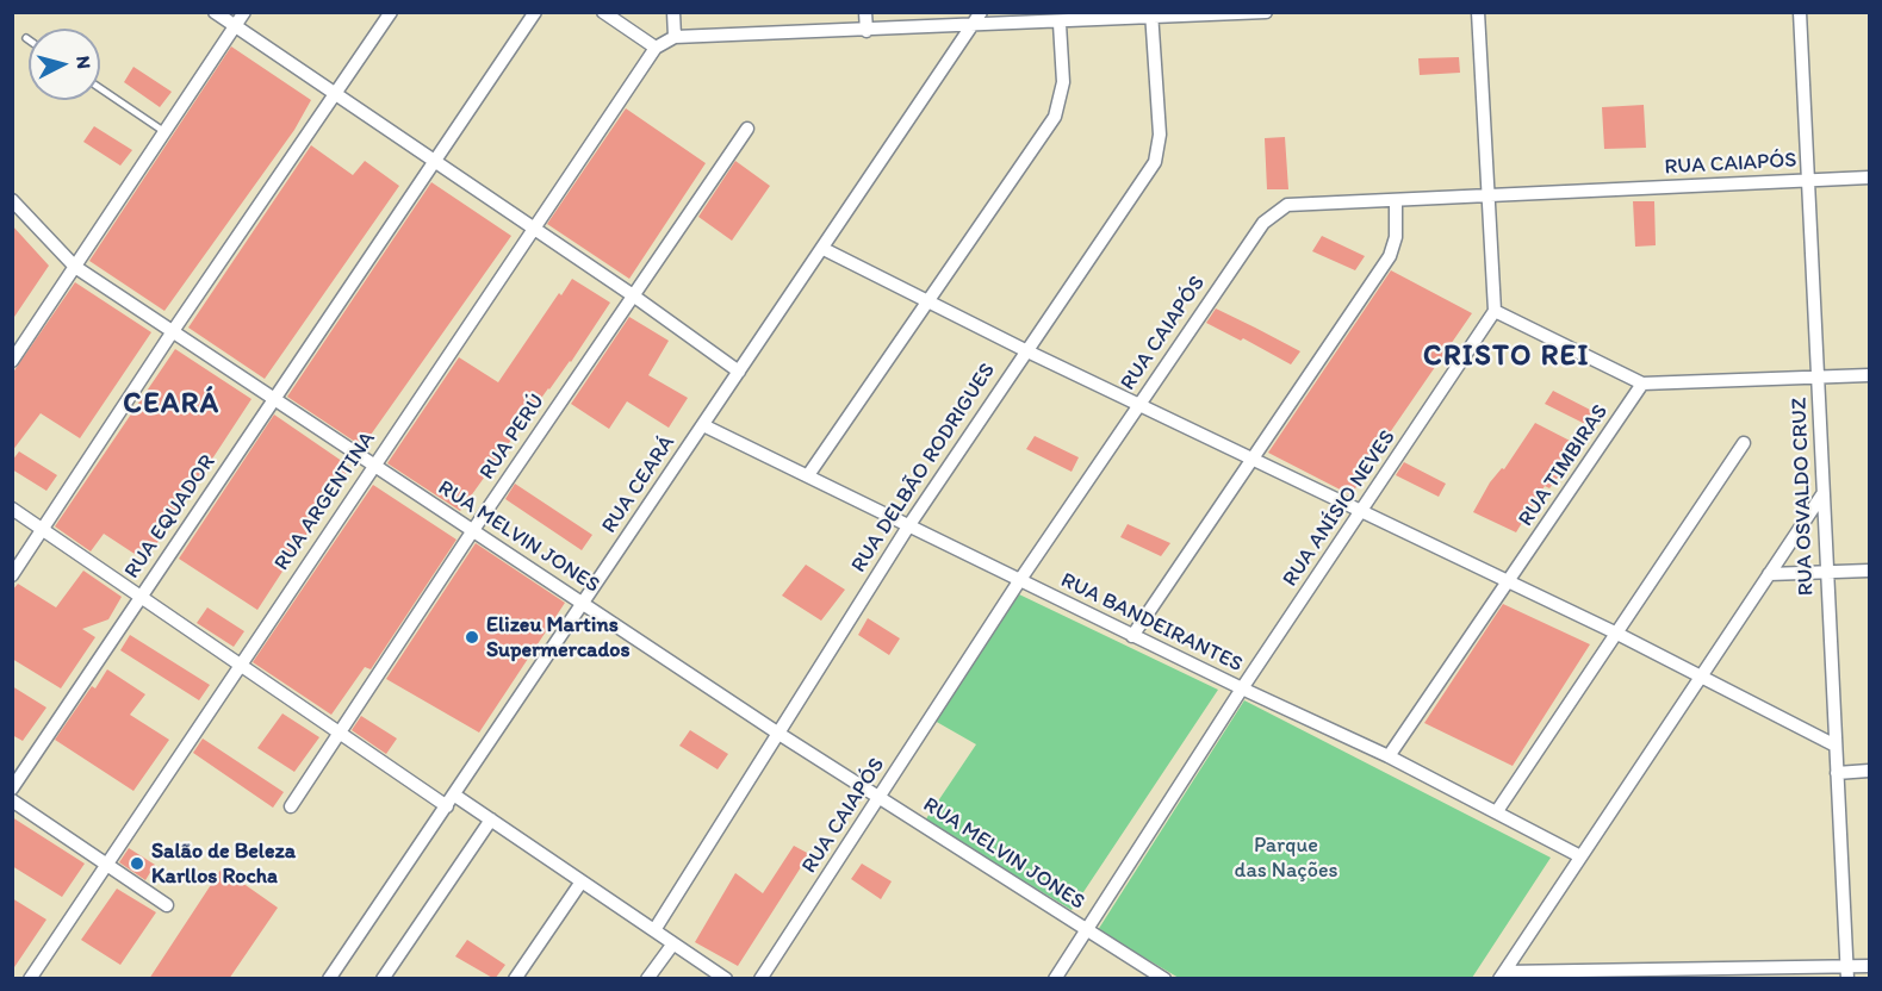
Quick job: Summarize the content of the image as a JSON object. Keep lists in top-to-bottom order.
{
  "streets": {
    "street": [
      "RUA CAIAPÓS",
      "RUA PERÚ",
      "RUA TIMBIRAS",
      "RUA DELBÃO RODRIGUES",
      "RUA CEARÁ",
      "RUA OSVALDO CRUZ",
      "RUA ARGENTINA",
      "RUA ANÍSIO NEVES",
      "RUA EQUADOR",
      "RUA MELVIN JONES",
      "RUA BANDEIRANTES"
    ]
  },
  "crossings": [
    ["RUA CAIAPÓS", "RUA OSVALDO CRUZ"],
    ["RUA CAIAPÓS", "RUA MELVIN JONES"],
    ["RUA CAIAPÓS", "RUA BANDEIRANTES"],
    ["RUA PERÚ", "RUA MELVIN JONES"],
    ["RUA TIMBIRAS", "RUA BANDEIRANTES"],
    ["RUA DELBÃO RODRIGUES", "RUA MELVIN JONES"],
    ["RUA DELBÃO RODRIGUES", "RUA BANDEIRANTES"],
    ["RUA CEARÁ", "RUA MELVIN JONES"],
    ["RUA CEARÁ", "RUA BANDEIRANTES"],
    ["RUA ARGENTINA", "RUA MELVIN JONES"],
    ["RUA ANÍSIO NEVES", "RUA MELVIN JONES"],
    ["RUA ANÍSIO NEVES", "RUA BANDEIRANTES"],
    ["RUA EQUADOR", "RUA MELVIN JONES"]
  ],
  "districts": ["CRISTO REI", "CEARÁ"],
  "parks": ["Parque das Nações"],
  "places": ["Elizeu Martins Supermercados", "Salão de Beleza Karllos Rocha"],
  "north": "right"
}
